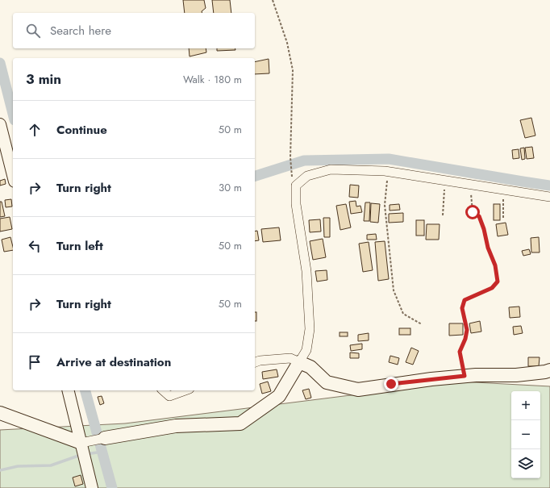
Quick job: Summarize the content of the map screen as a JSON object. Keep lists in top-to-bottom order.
{
  "page": {
    "search": "Search here",
    "heading": ["3 min", "Walk · 180 m"],
    "list": [
      ["Continue", "50 m"],
      ["Turn right", "30 m"],
      ["Turn left", "50 m"],
      ["Turn right", "50 m"],
      "Arrive at destination"
    ],
    "map_buttons": ["+", "−"]
  }
}
